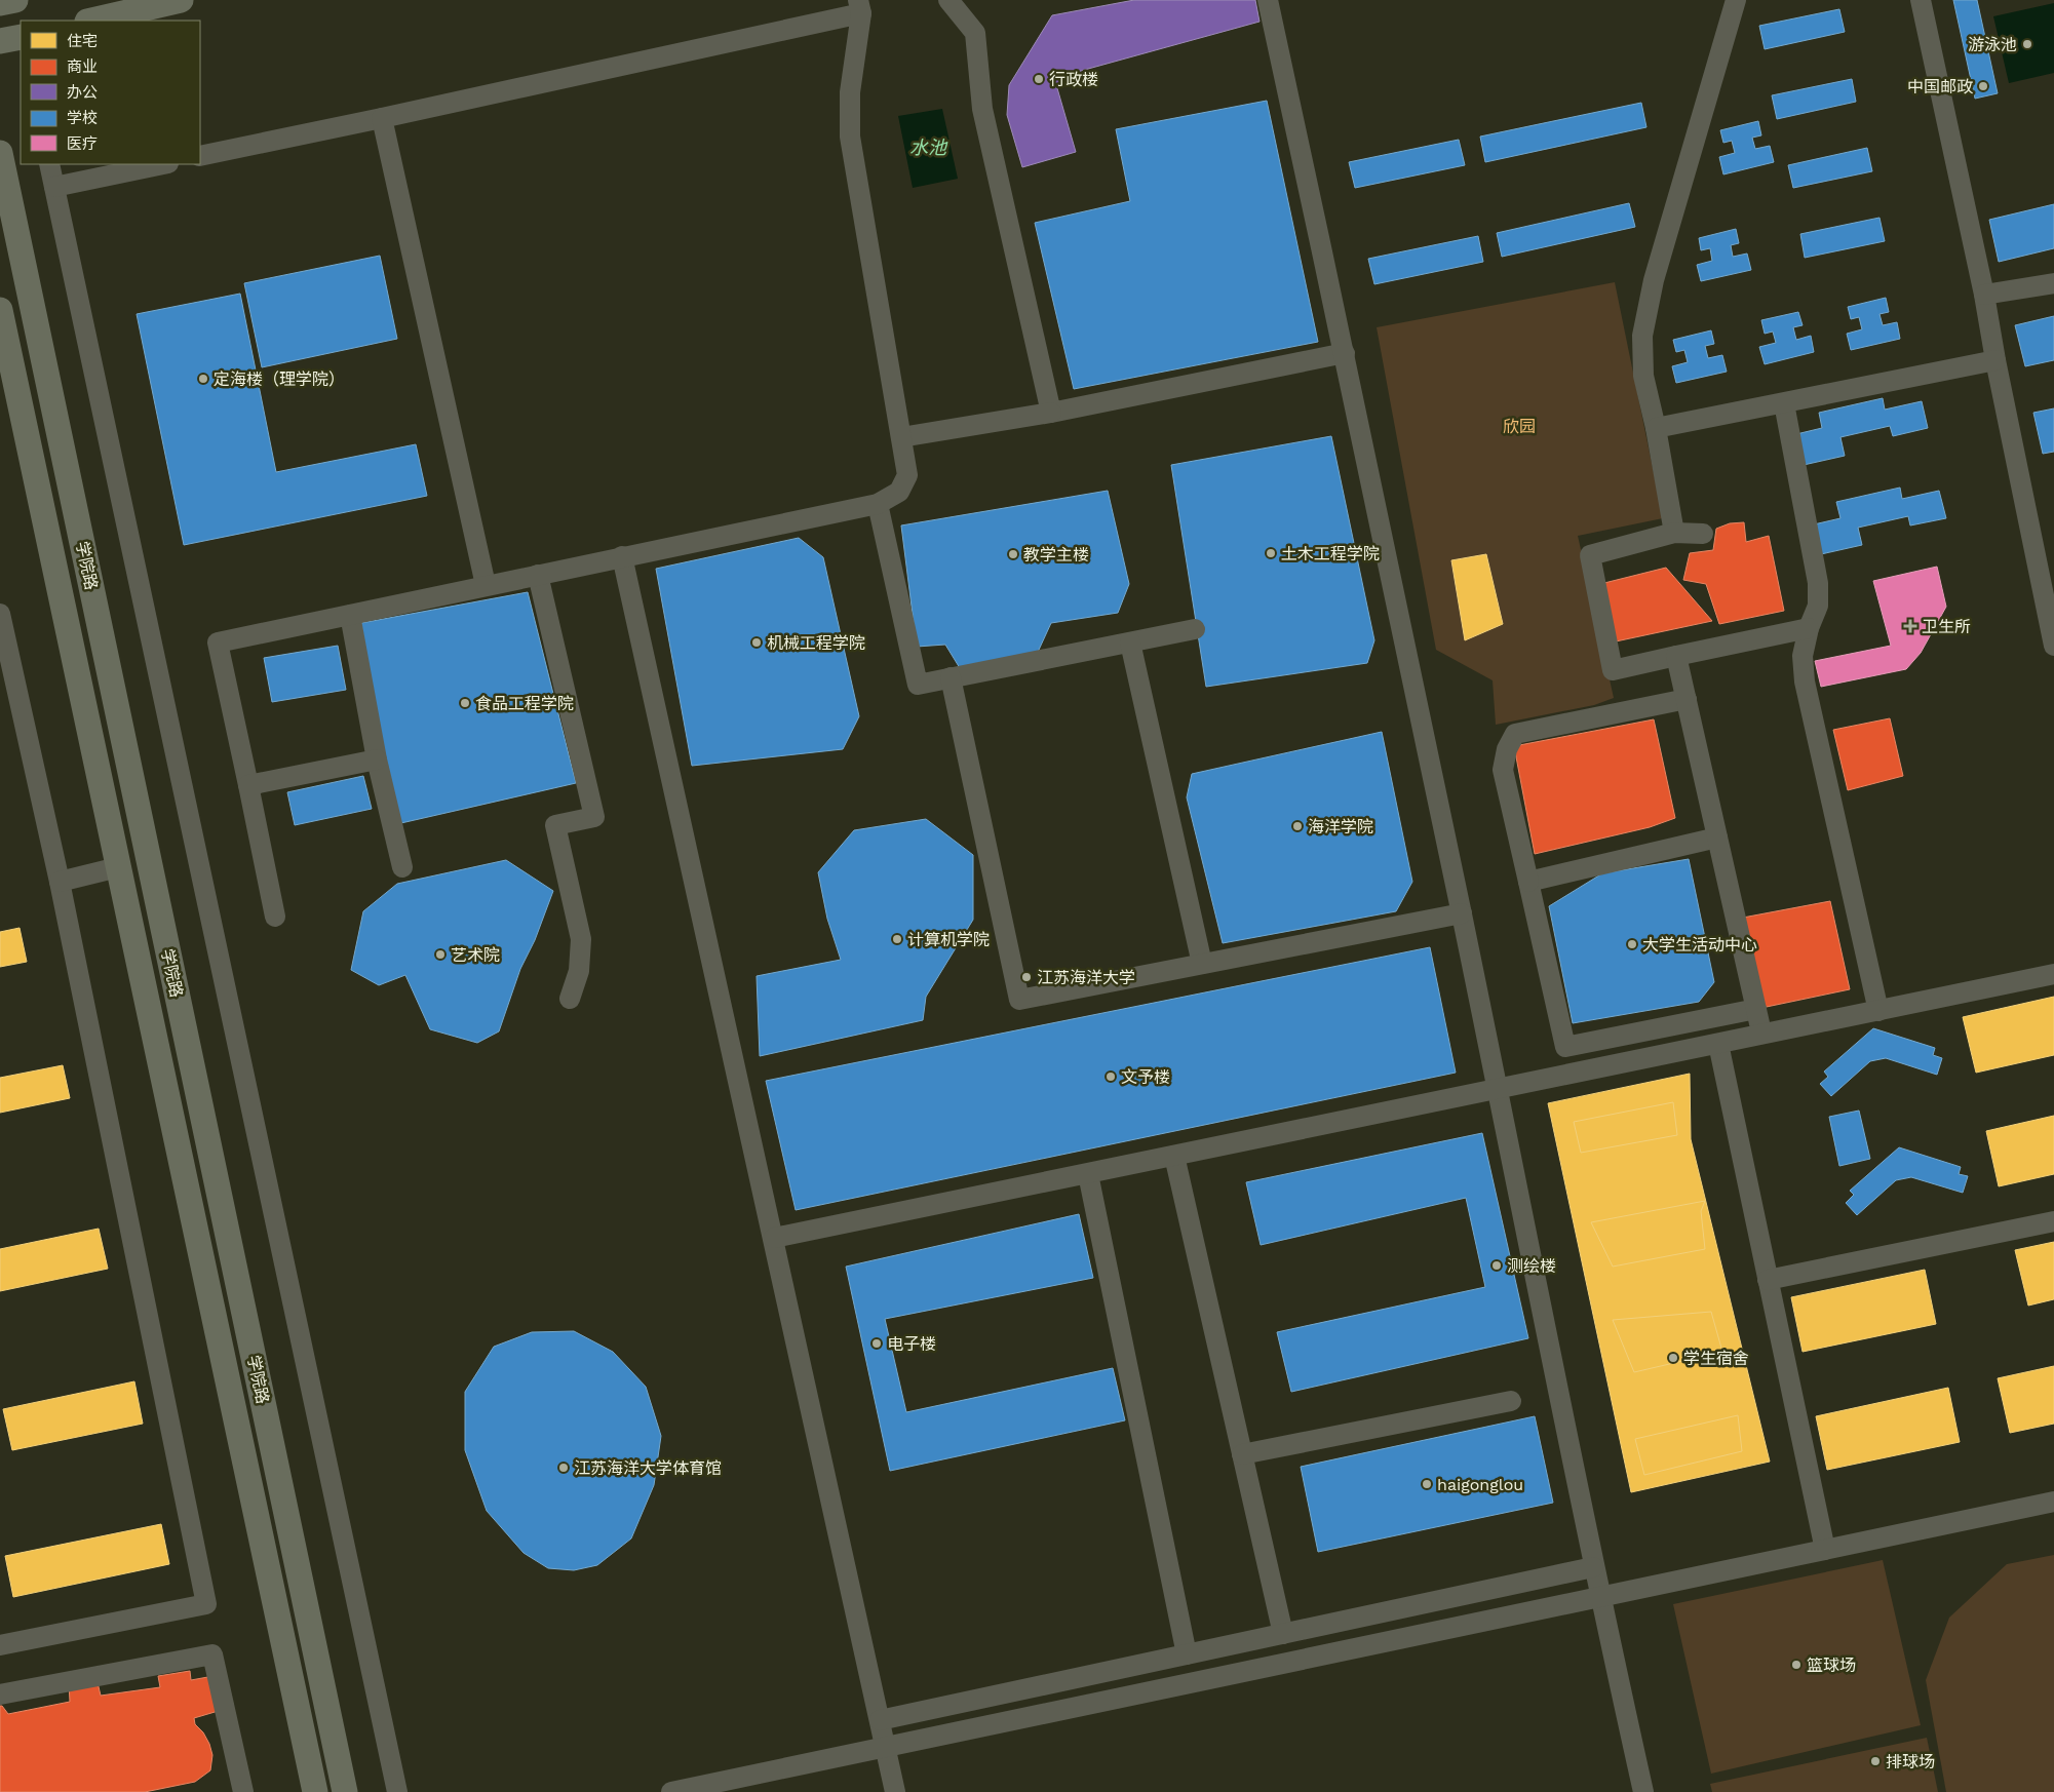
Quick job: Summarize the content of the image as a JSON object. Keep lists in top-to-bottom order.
{
  "streets": {
    "main road": ["学院路"]
  },
  "water": ["水池"],
  "parks": ["欣园"],
  "places": {
    "other": [
      "游泳池",
      "行政楼",
      "中国邮政",
      "定海楼（理学院）",
      "土木工程学院",
      "教学主楼",
      "机械工程学院",
      "食品工程学院",
      "海洋学院",
      "计算机学院",
      "大学生活动中心",
      "艺术院",
      "江苏海洋大学",
      "文予楼",
      "测绘楼",
      "电子楼",
      "学生宿舍",
      "江苏海洋大学体育馆",
      "haigonglou",
      "篮球场",
      "排球场"
    ],
    "health": ["卫生所"]
  },
  "legend": [
    "住宅",
    "商业",
    "办公",
    "学校",
    "医疗"
  ]
}
